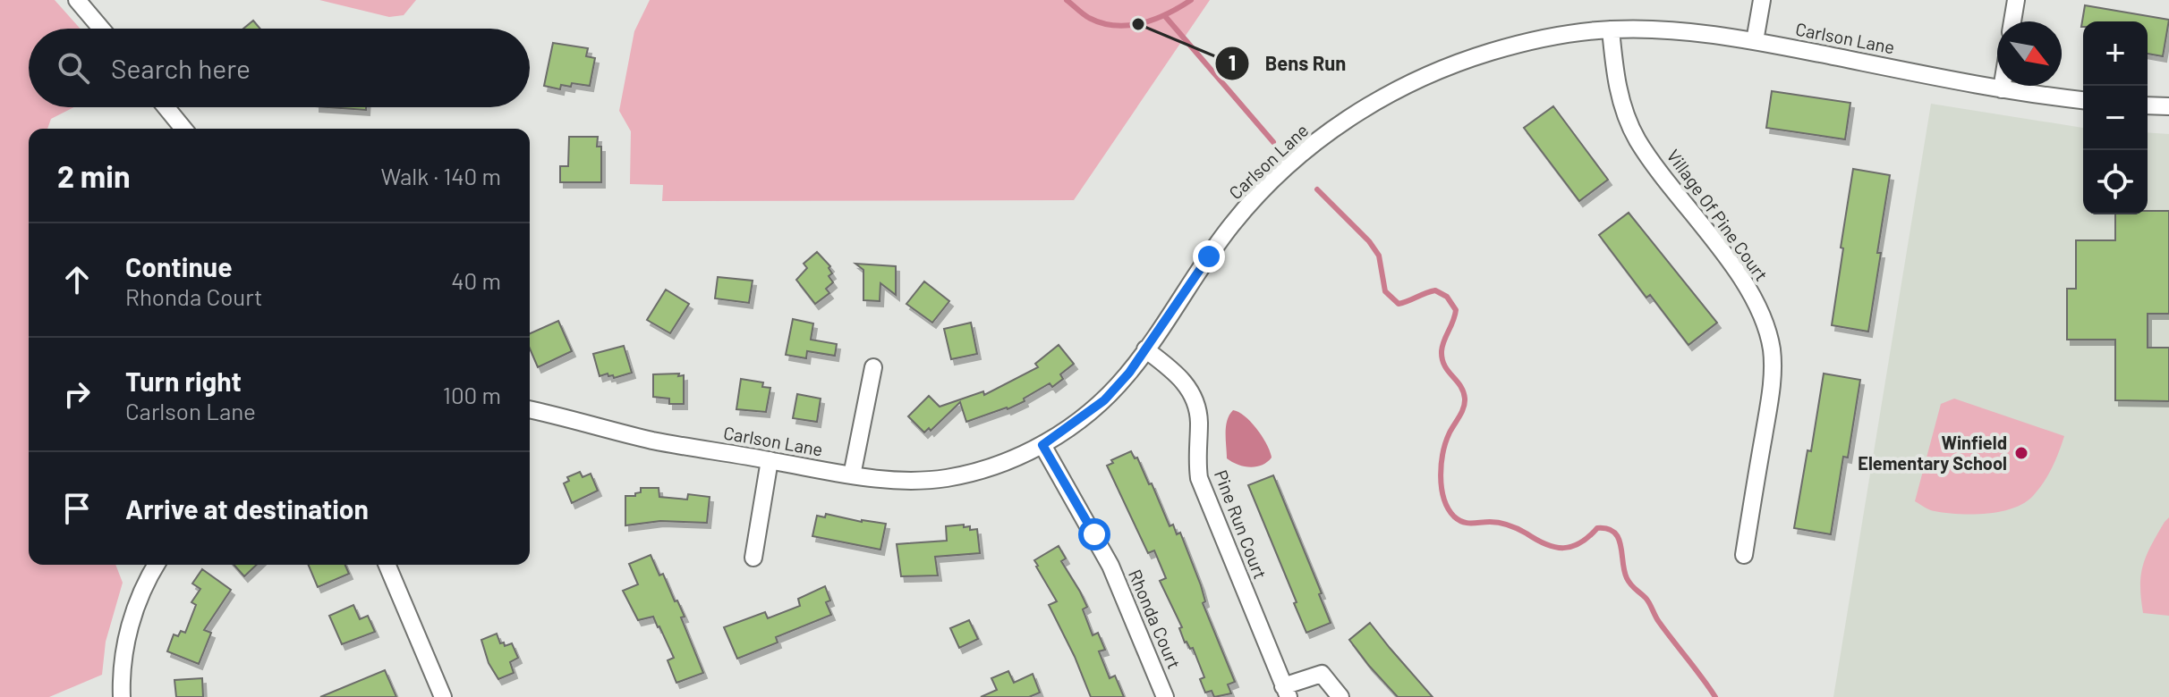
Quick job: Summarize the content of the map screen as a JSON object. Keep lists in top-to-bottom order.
{
  "streets": {
    "street": [
      "Carlson Lane",
      "Village Of Pine Court",
      "Pine Run Court",
      "Rhonda Court"
    ]
  },
  "crossings": [
    ["Carlson Lane", "Village Of Pine Court"],
    ["Carlson Lane", "Pine Run Court"],
    ["Carlson Lane", "Rhonda Court"]
  ],
  "places": ["Bens Run", "Winfield Elementary School"],
  "north": "bottom right",
  "page": {
    "map_buttons": ["+", "−"],
    "search": "Search here",
    "heading": ["2 min", "Walk · 140 m"],
    "list": [
      ["Continue", "Rhonda Court", "40 m"],
      ["Turn right", "Carlson Lane", "100 m"],
      "Arrive at destination"
    ]
  }
}
